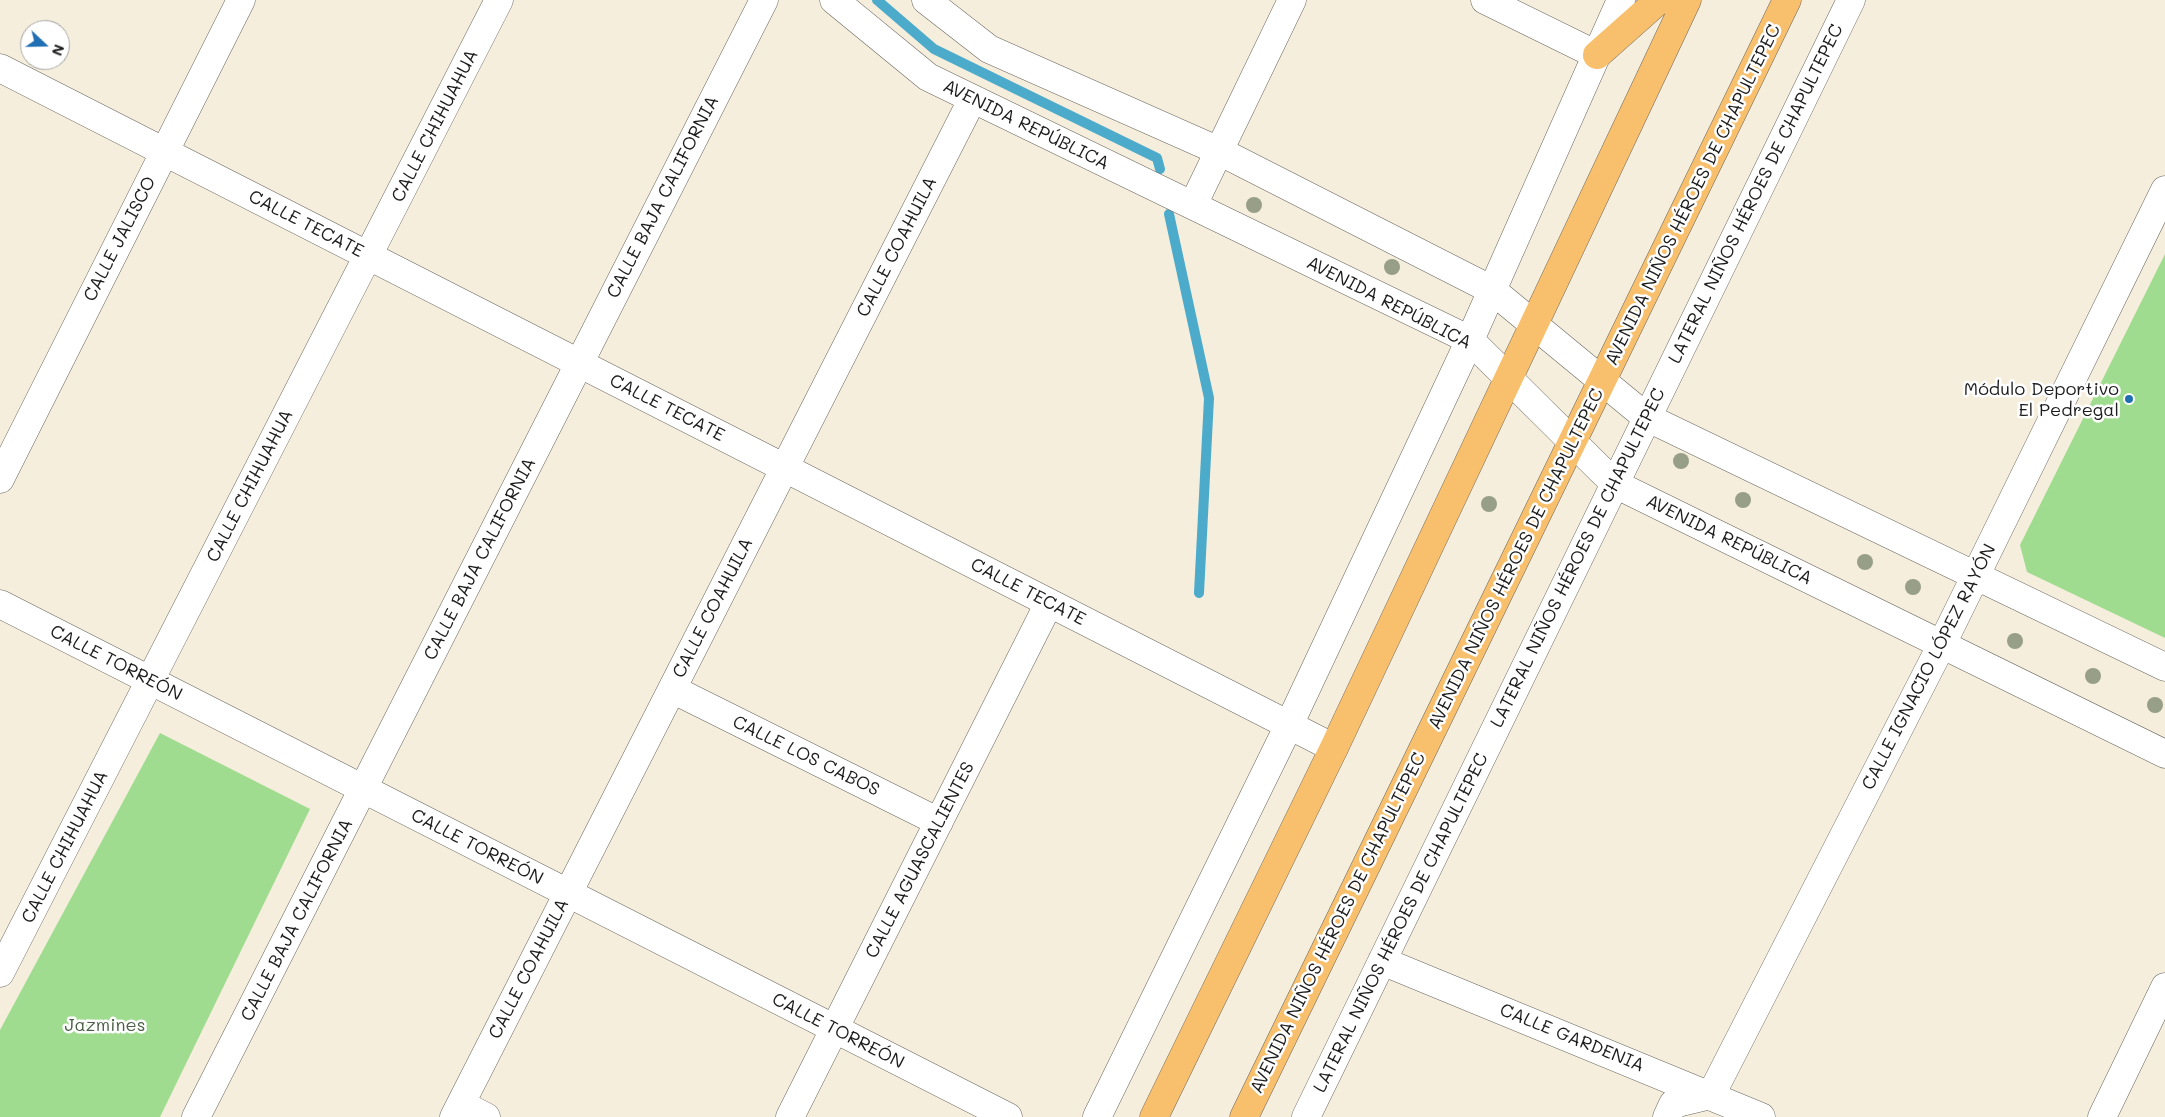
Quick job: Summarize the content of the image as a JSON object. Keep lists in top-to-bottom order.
{
  "streets": {
    "main road": ["AVENIDA NIÑOS HÉROES DE CHAPULTEPEC"],
    "street": [
      "AVENIDA REPÚBLICA",
      "CALLE CHIHUAHUA",
      "LATERAL NIÑOS HÉROES DE CHAPULTEPEC",
      "CALLE BAJA CALIFORNIA",
      "CALLE TECATE",
      "CALLE JALISCO",
      "CALLE COAHUILA",
      "CALLE TORREÓN",
      "CALLE IGNACIO LÓPEZ RAYÓN",
      "CALLE LOS CABOS",
      "CALLE AGUASCALIENTES",
      "CALLE GARDENIA"
    ]
  },
  "crossings": [
    ["AVENIDA REPÚBLICA", "LATERAL NIÑOS HÉROES DE CHAPULTEPEC"],
    ["AVENIDA REPÚBLICA", "AVENIDA NIÑOS HÉROES DE CHAPULTEPEC"],
    ["AVENIDA REPÚBLICA", "CALLE COAHUILA"],
    ["AVENIDA REPÚBLICA", "CALLE IGNACIO LÓPEZ RAYÓN"],
    ["CALLE CHIHUAHUA", "CALLE TECATE"],
    ["CALLE CHIHUAHUA", "CALLE TORREÓN"],
    ["LATERAL NIÑOS HÉROES DE CHAPULTEPEC", "CALLE GARDENIA"],
    ["CALLE BAJA CALIFORNIA", "CALLE TECATE"],
    ["CALLE BAJA CALIFORNIA", "CALLE TORREÓN"],
    ["CALLE TECATE", "CALLE JALISCO"],
    ["CALLE TECATE", "CALLE COAHUILA"],
    ["CALLE TECATE", "CALLE AGUASCALIENTES"],
    ["CALLE COAHUILA", "CALLE TORREÓN"],
    ["CALLE COAHUILA", "CALLE LOS CABOS"],
    ["CALLE TORREÓN", "CALLE AGUASCALIENTES"],
    ["CALLE IGNACIO LÓPEZ RAYÓN", "CALLE GARDENIA"],
    ["CALLE LOS CABOS", "CALLE AGUASCALIENTES"]
  ],
  "parks": ["Jazmines"],
  "places": ["Módulo Deportivo El Pedregal"],
  "north": "right"
}
